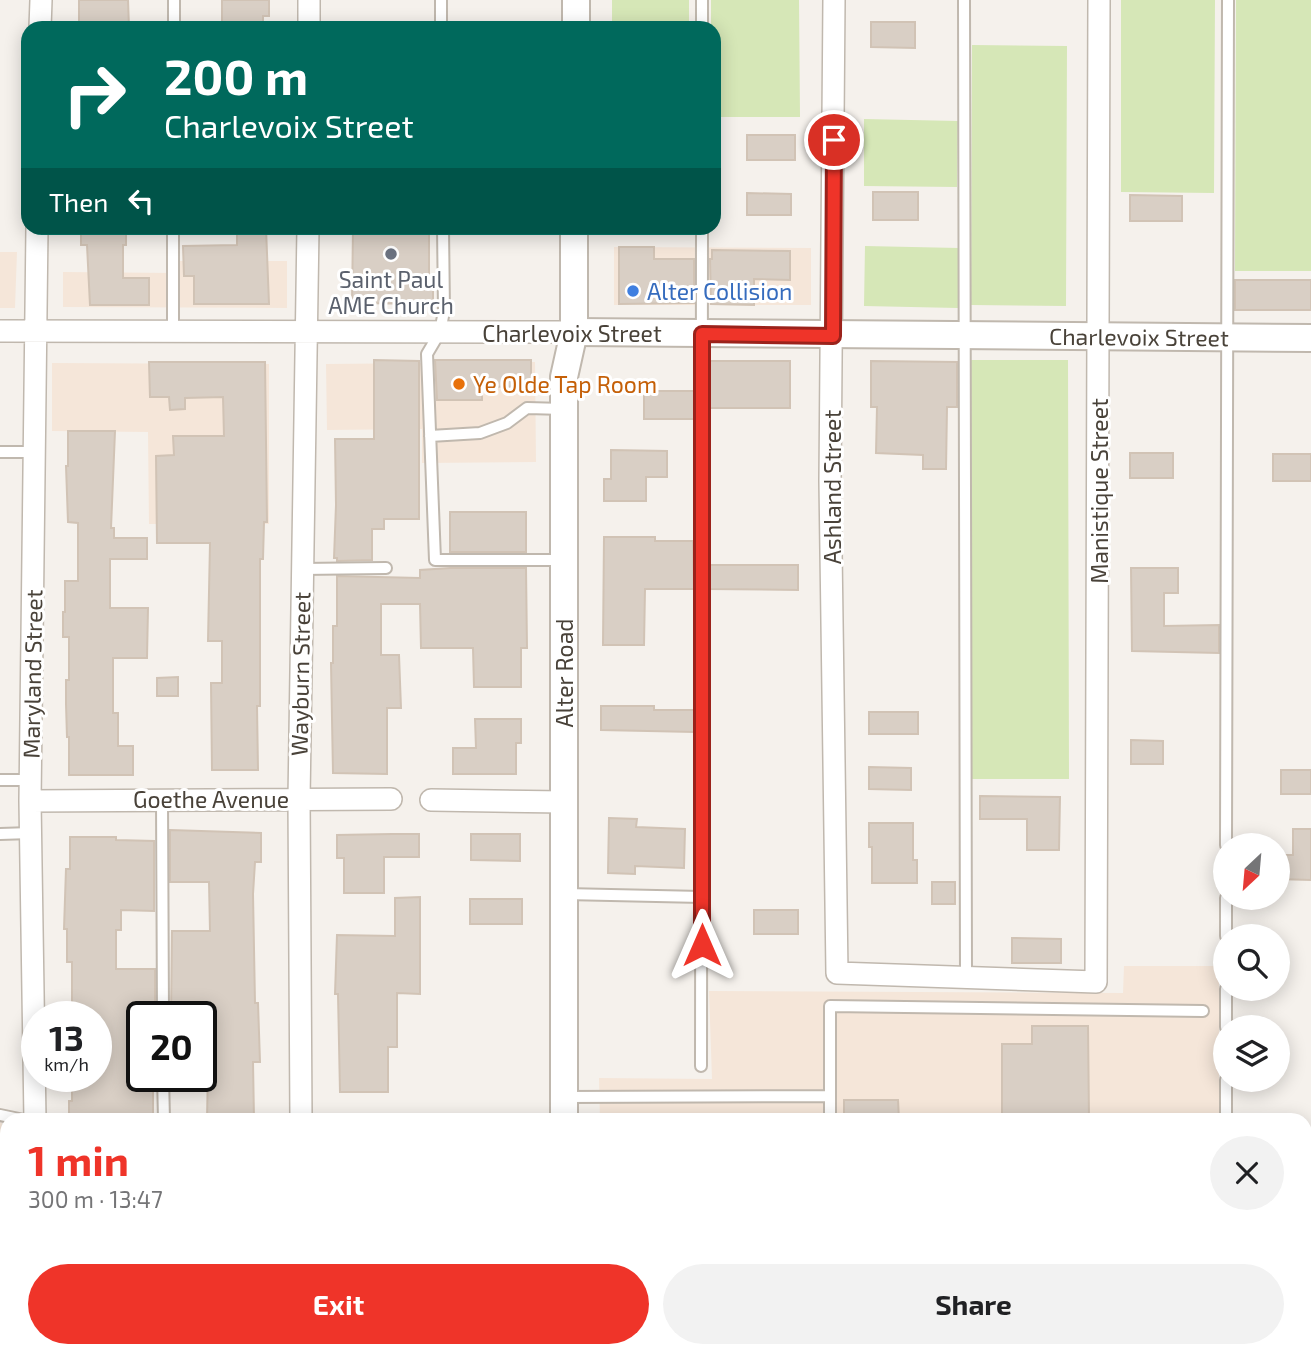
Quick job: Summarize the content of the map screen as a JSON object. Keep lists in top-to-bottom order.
{
  "streets": {
    "street": [
      "Charlevoix Street",
      "Ashland Street",
      "Manistique Street",
      "Alter Road",
      "Maryland Street",
      "Wayburn Street",
      "Goethe Avenue"
    ]
  },
  "crossings": [
    ["Charlevoix Street", "Ashland Street"],
    ["Charlevoix Street", "Manistique Street"],
    ["Charlevoix Street", "Alter Road"],
    ["Charlevoix Street", "Maryland Street"],
    ["Charlevoix Street", "Wayburn Street"],
    ["Ashland Street", "Manistique Street"],
    ["Maryland Street", "Goethe Avenue"],
    ["Wayburn Street", "Goethe Avenue"]
  ],
  "places": ["Saint Paul AME Church", "Alter Collision", "Ye Olde Tap Room"],
  "north": "bottom left",
  "page": {
    "turn": ["200 m", "Charlevoix Street"],
    "then": "Then",
    "speed": "13 km/h",
    "limit": "20",
    "heading": ["1 min", "300 m · 13:47"],
    "buttons": ["Exit", "Share"]
  }
}
